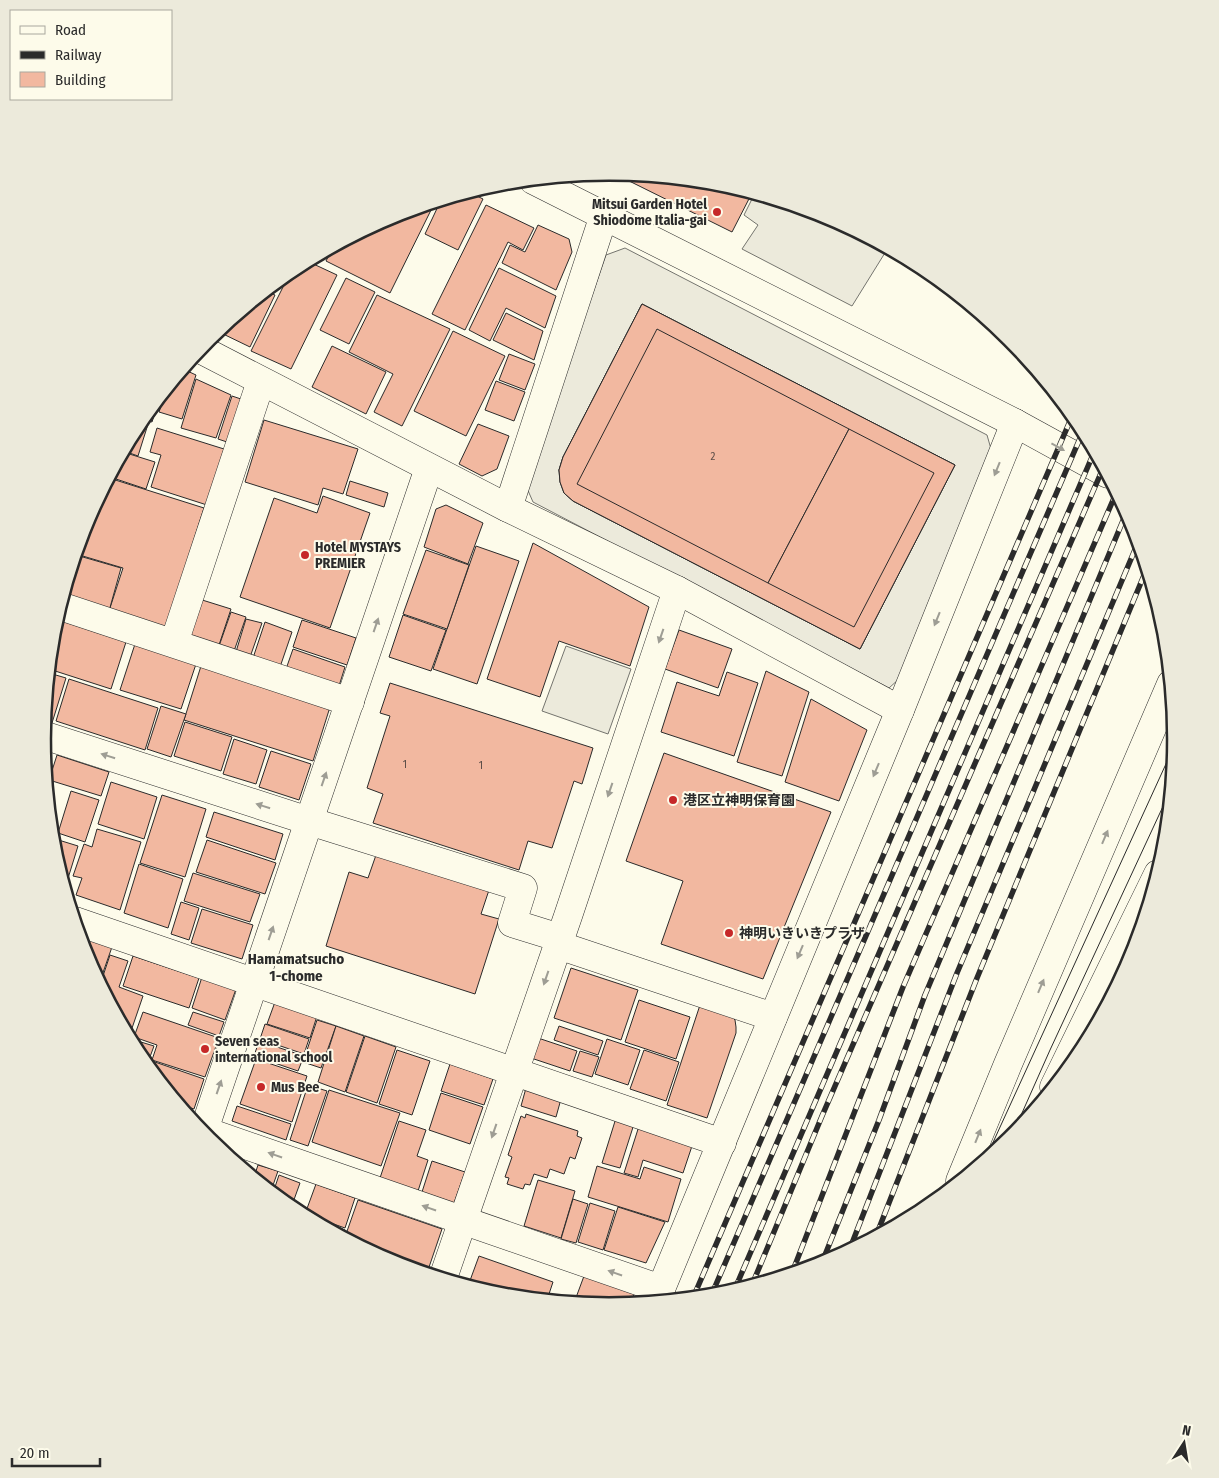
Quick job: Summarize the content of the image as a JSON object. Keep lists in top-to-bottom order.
{
  "districts": ["Hamamatsucho 1-chome"],
  "places": [
    "Mitsui Garden Hotel Shiodome Italia-gai",
    "Hotel MYSTAYS PREMIER",
    "港区立神明保育園",
    "神明いきいきプラザ",
    "Seven seas international school",
    "Mus Bee"
  ],
  "house_numbers": ["2", "1", "1"],
  "legend": ["Road", "Railway", "Building"],
  "scale_bar": "20 m",
  "north": "top"
}
